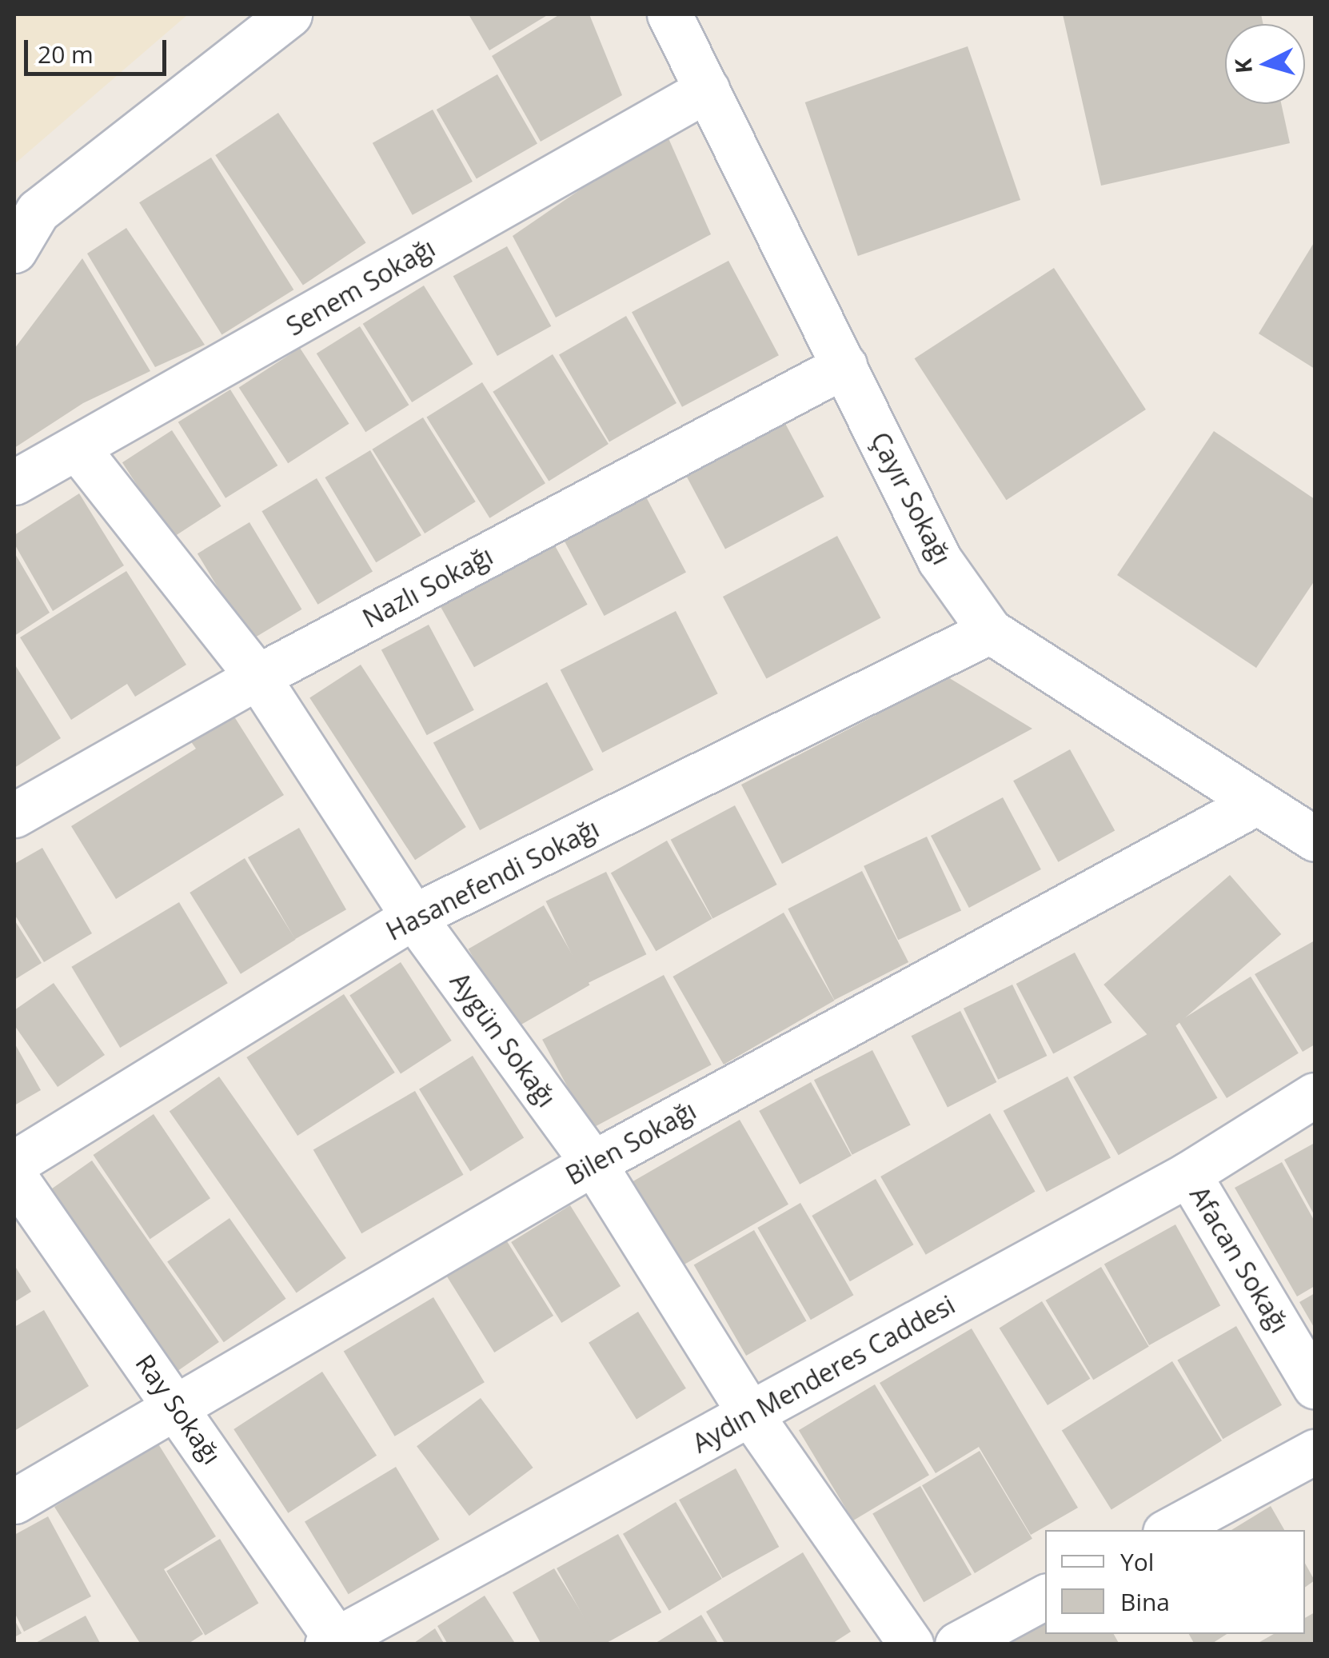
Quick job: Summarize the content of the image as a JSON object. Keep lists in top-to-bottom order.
{
  "streets": {
    "street": [
      "Senem Sokağı",
      "Çayır Sokağı",
      "Nazlı Sokağı",
      "Hasanefendi Sokağı",
      "Aygün Sokağı",
      "Bilen Sokağı",
      "Afacan Sokağı",
      "Aydın Menderes Caddesi",
      "Ray Sokağı"
    ]
  },
  "crossings": [
    ["Senem Sokağı", "Çayır Sokağı"],
    ["Senem Sokağı", "Aygün Sokağı"],
    ["Çayır Sokağı", "Nazlı Sokağı"],
    ["Çayır Sokağı", "Hasanefendi Sokağı"],
    ["Çayır Sokağı", "Bilen Sokağı"],
    ["Nazlı Sokağı", "Aygün Sokağı"],
    ["Hasanefendi Sokağı", "Aygün Sokağı"],
    ["Aygün Sokağı", "Bilen Sokağı"],
    ["Aygün Sokağı", "Aydın Menderes Caddesi"],
    ["Bilen Sokağı", "Ray Sokağı"],
    ["Afacan Sokağı", "Aydın Menderes Caddesi"],
    ["Aydın Menderes Caddesi", "Ray Sokağı"]
  ],
  "legend": ["Yol", "Bina"],
  "scale_bar": "20 m",
  "north": "left"
}
